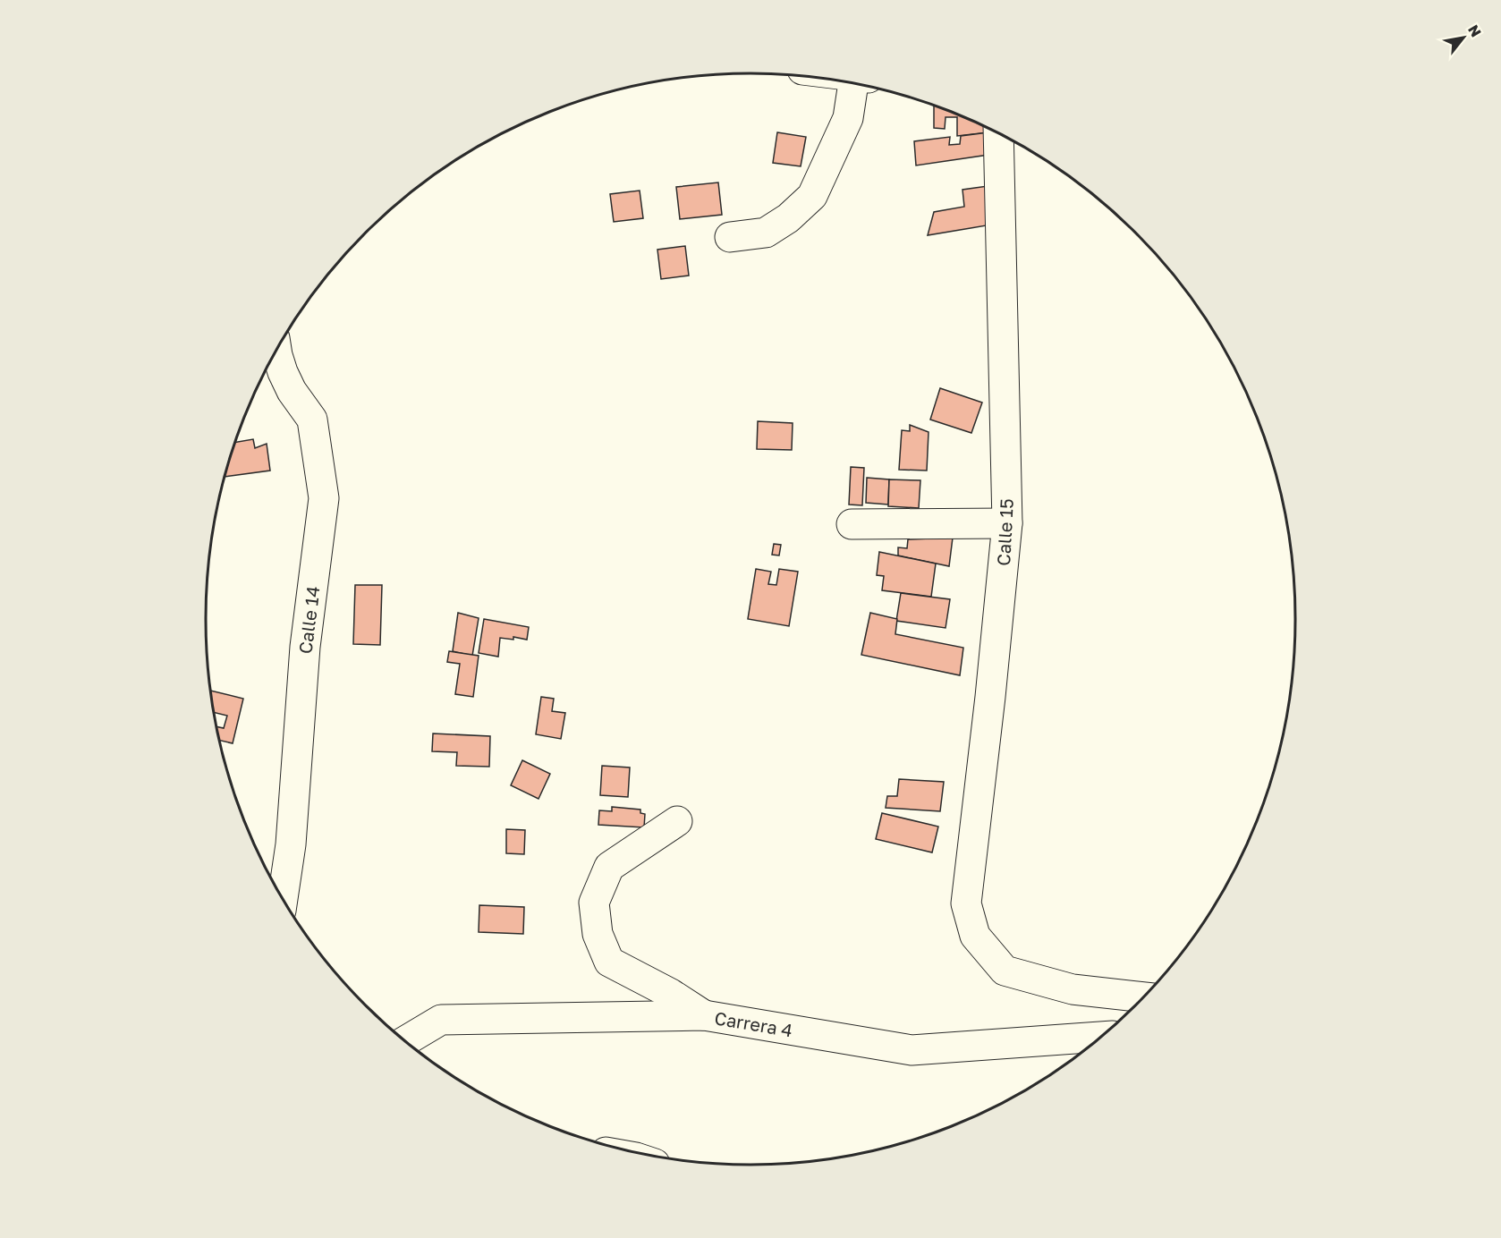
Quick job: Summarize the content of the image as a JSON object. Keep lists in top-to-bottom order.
{
  "streets": {
    "street": ["Calle 15", "Calle 14", "Carrera 4"]
  },
  "north": "top right"
}
